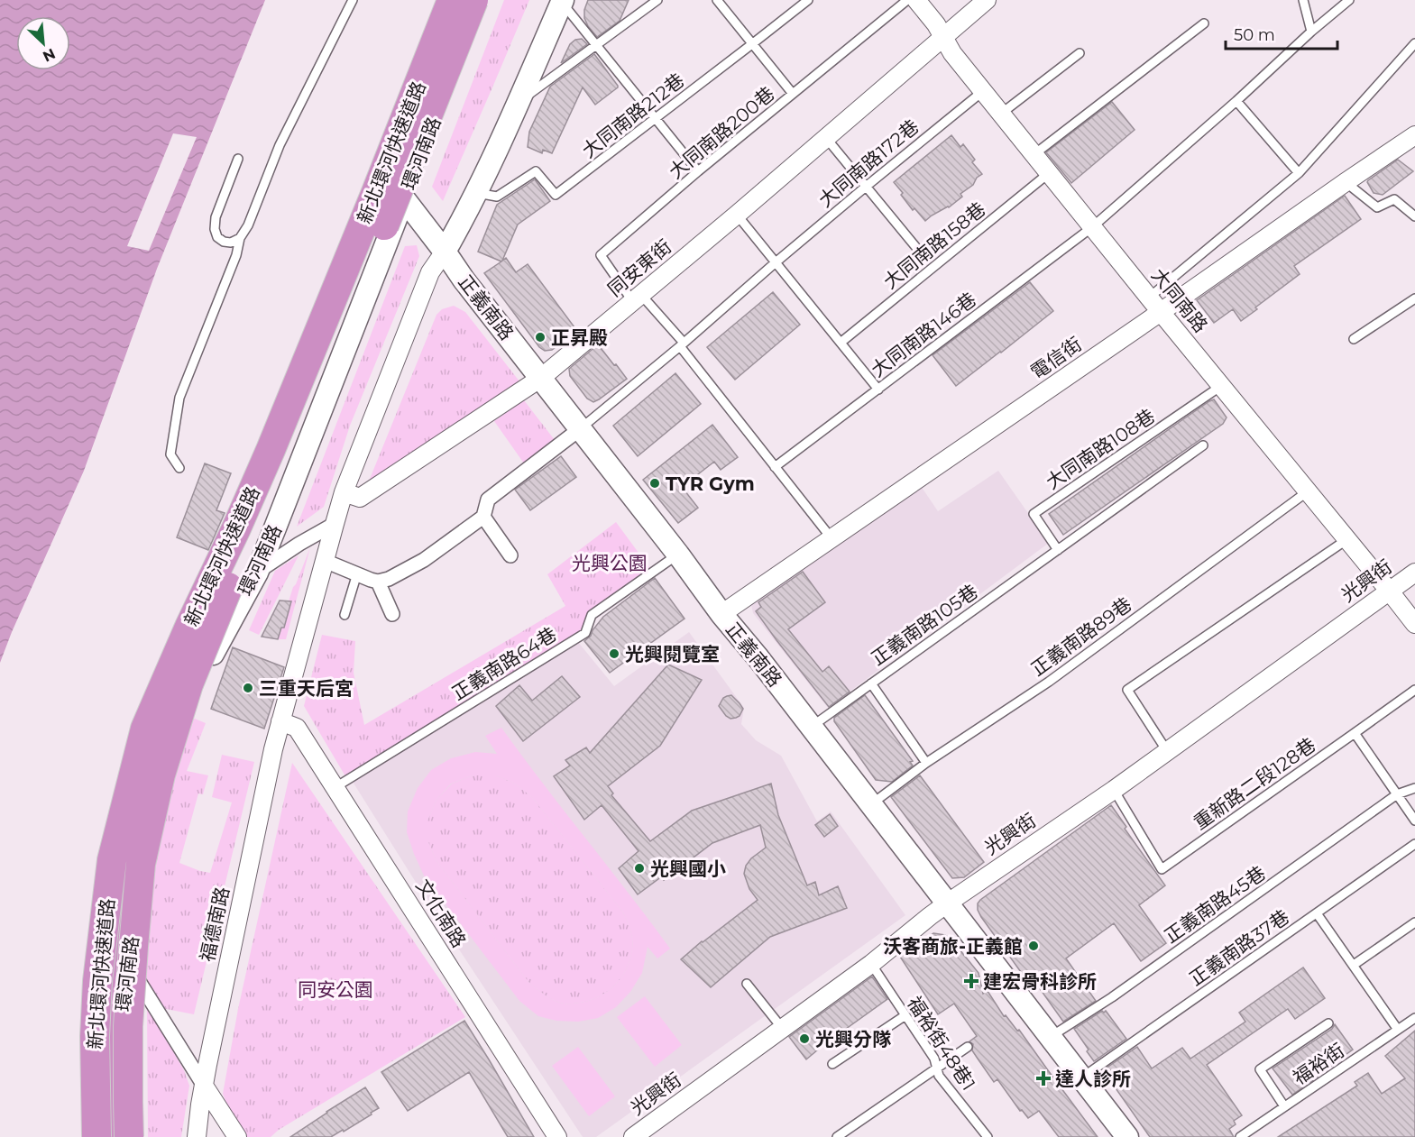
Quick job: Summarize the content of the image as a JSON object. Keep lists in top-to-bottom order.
{
  "streets": {
    "highway": ["新北環河快速道路"],
    "street": [
      "環河南路",
      "同安東街",
      "大同南路",
      "正義南路",
      "電信街",
      "光興街",
      "文化南路",
      "福德南路"
    ],
    "lane": [
      "大同南路212巷",
      "大同南路200巷",
      "大同南路172巷",
      "大同南路158巷",
      "大同南路146巷",
      "大同南路108巷",
      "正義南路105巷",
      "正義南路89巷",
      "正義南路64巷",
      "重新路二段128巷",
      "正義南路45巷",
      "正義南路37巷",
      "福裕街48巷1",
      "福裕街"
    ]
  },
  "crossings": [
    ["大同南路200巷", "同安東街"],
    ["新北環河快速道路", "環河南路"],
    ["環河南路", "正義南路"],
    ["大同南路172巷", "大同南路"],
    ["大同南路172巷", "正義南路"],
    ["大同南路158巷", "大同南路"],
    ["同安東街", "大同南路"],
    ["同安東街", "正義南路"],
    ["同安東街", "福德南路"],
    ["大同南路", "大同南路146巷"],
    ["大同南路", "電信街"],
    ["大同南路", "大同南路108巷"],
    ["大同南路", "光興街"],
    ["大同南路", "正義南路89巷"],
    ["正義南路", "電信街"],
    ["正義南路", "光興街"],
    ["正義南路", "正義南路105巷"],
    ["正義南路", "正義南路89巷"],
    ["正義南路", "正義南路64巷"],
    ["正義南路", "正義南路45巷"],
    ["正義南路", "福德南路"],
    ["正義南路", "正義南路37巷"],
    ["大同南路108巷", "正義南路105巷"],
    ["光興街", "重新路二段128巷"],
    ["光興街", "福裕街48巷1"],
    ["正義南路64巷", "文化南路"],
    ["文化南路", "福德南路"]
  ],
  "parks": ["光興公園", "同安公園"],
  "places": {
    "other": [
      "正昇殿",
      "TYR Gym",
      "光興閱覽室",
      "三重天后宮",
      "光興國小",
      "沃客商旅-正義館",
      "光興分隊"
    ],
    "health": ["建宏骨科診所", "達人診所"]
  },
  "scale_bar": "50 m",
  "north": "bottom right"
}
